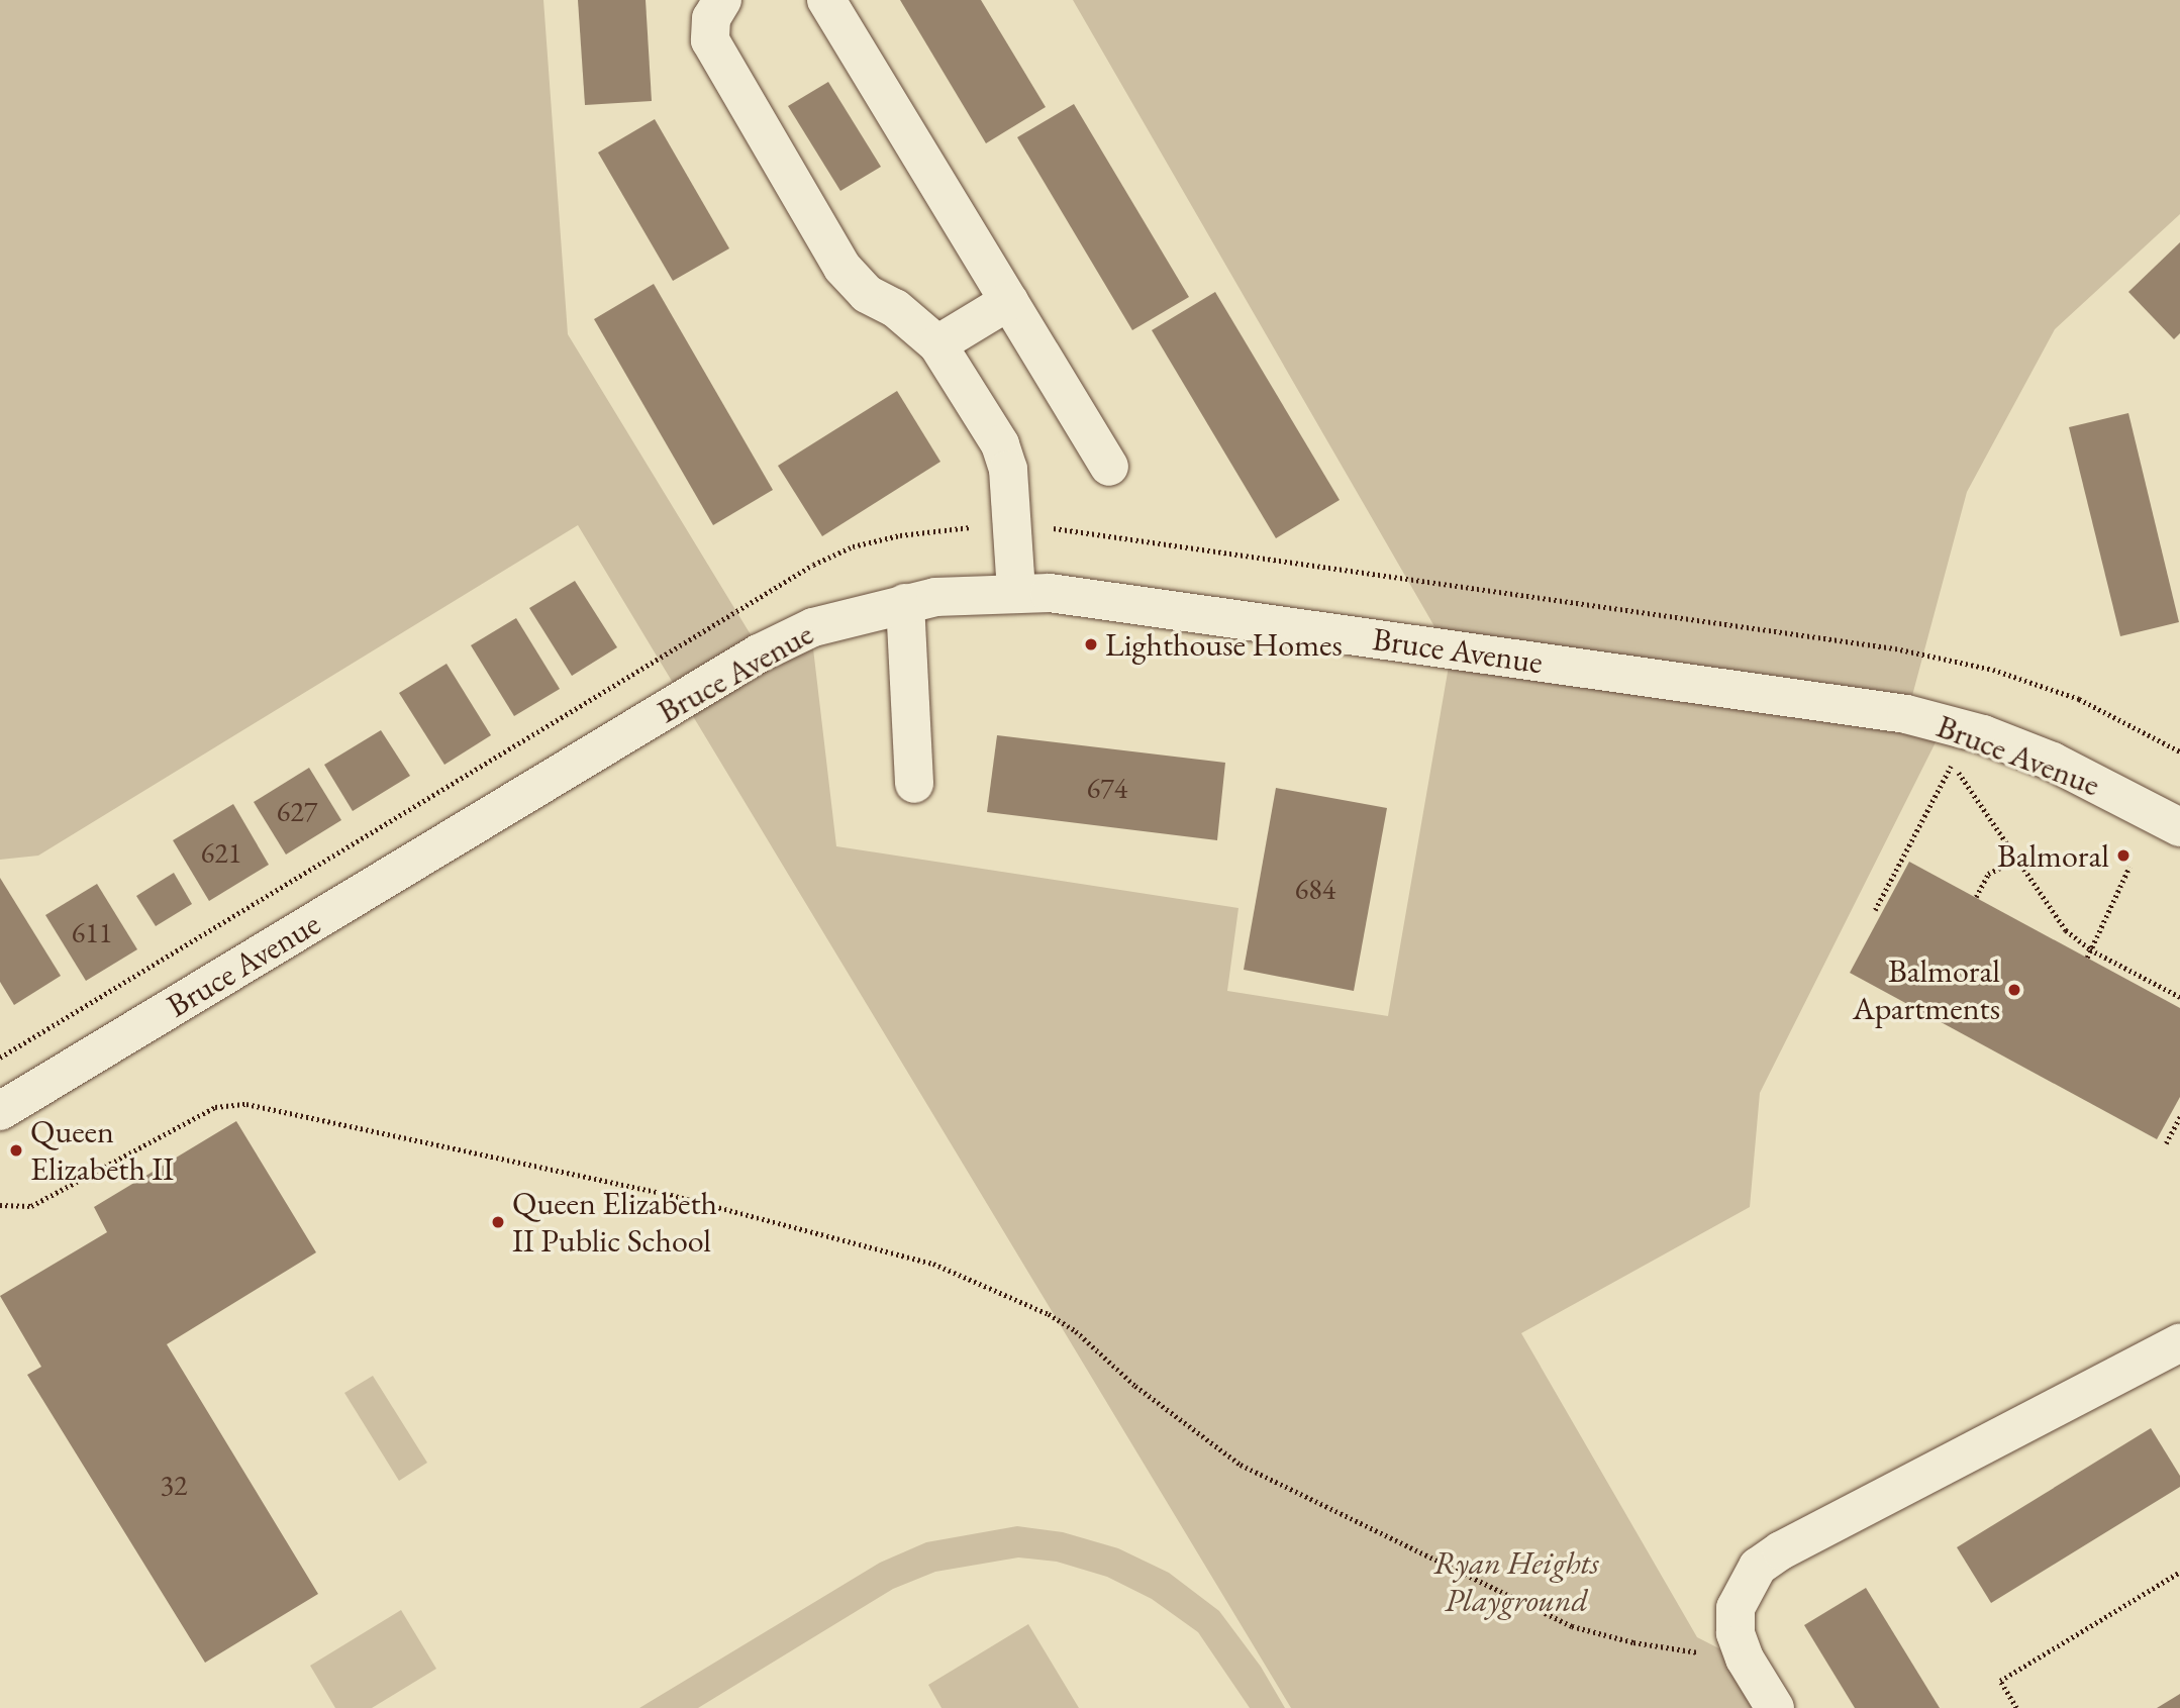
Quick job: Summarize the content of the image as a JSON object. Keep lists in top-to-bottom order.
{
  "streets": {
    "street": ["Bruce Avenue"]
  },
  "parks": ["Ryan Heights Playground"],
  "places": [
    "Lighthouse Homes",
    "Balmoral",
    "Balmoral Apartments",
    "Queen Elizabeth II",
    "Queen Elizabeth II Public School"
  ],
  "house_numbers": [
    "674",
    "627",
    "621",
    "684",
    "611",
    "32"
  ]
}
